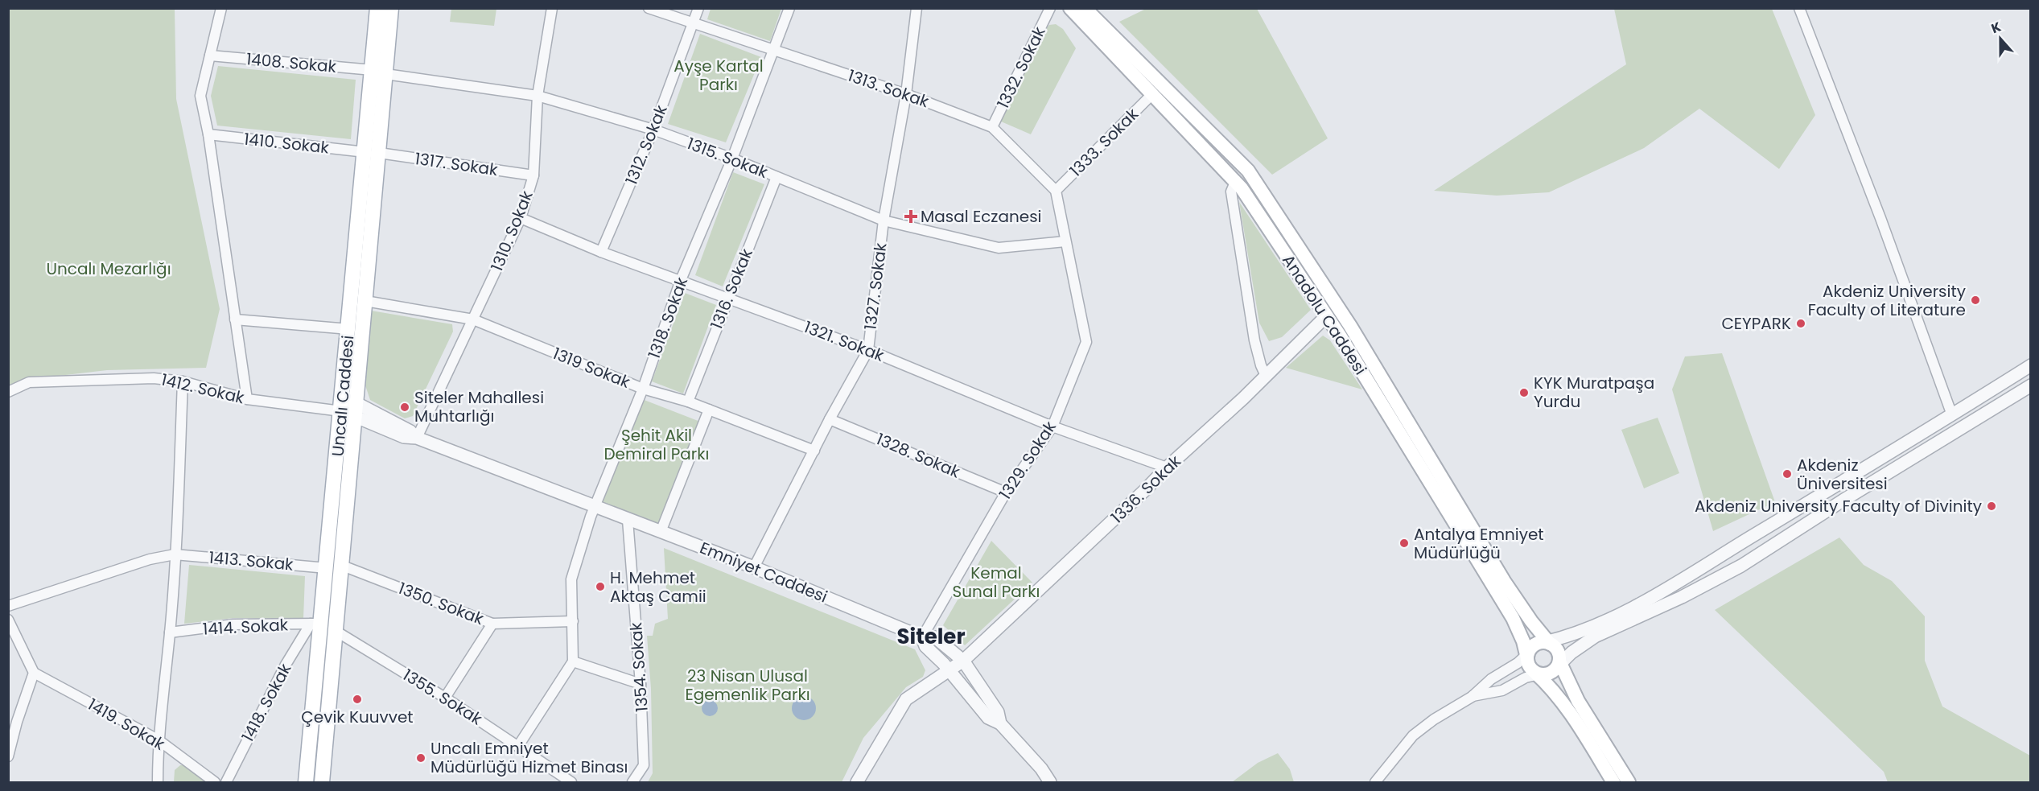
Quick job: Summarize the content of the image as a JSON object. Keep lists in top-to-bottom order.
{
  "streets": {
    "main road": ["Anadolu Caddesi", "Uncalı Caddesi"],
    "street": [
      "1408. Sokak",
      "1332. Sokak",
      "1313. Sokak",
      "1333. Sokak",
      "1410. Sokak",
      "1312. Sokak",
      "1315. Sokak",
      "1317. Sokak",
      "1310. Sokak",
      "1327. Sokak",
      "1316. Sokak",
      "1318. Sokak",
      "1321. Sokak",
      "1319 Sokak",
      "1412. Sokak",
      "1328. Sokak",
      "1329. Sokak",
      "1336. Sokak",
      "1413. Sokak",
      "Emniyet Caddesi",
      "1350. Sokak",
      "1414. Sokak",
      "1354. Sokak",
      "1355. Sokak",
      "1418. Sokak",
      "1419. Sokak"
    ]
  },
  "crossings": [
    ["1408. Sokak", "1315. Sokak"],
    ["1408. Sokak", "Uncalı Caddesi"],
    ["1332. Sokak", "1313. Sokak"],
    ["1313. Sokak", "1333. Sokak"],
    ["1313. Sokak", "1312. Sokak"],
    ["1313. Sokak", "1327. Sokak"],
    ["1313. Sokak", "1318. Sokak"],
    ["1333. Sokak", "Anadolu Caddesi"],
    ["1410. Sokak", "1317. Sokak"],
    ["1410. Sokak", "Uncalı Caddesi"],
    ["1312. Sokak", "1315. Sokak"],
    ["1312. Sokak", "1321. Sokak"],
    ["1315. Sokak", "1310. Sokak"],
    ["1315. Sokak", "1327. Sokak"],
    ["1315. Sokak", "1316. Sokak"],
    ["1315. Sokak", "1318. Sokak"],
    ["1315. Sokak", "Uncalı Caddesi"],
    ["1315. Sokak", "1329. Sokak"],
    ["1317. Sokak", "1310. Sokak"],
    ["1317. Sokak", "Uncalı Caddesi"],
    ["1310. Sokak", "1321. Sokak"],
    ["1310. Sokak", "1319 Sokak"],
    ["1310. Sokak", "Emniyet Caddesi"],
    ["1327. Sokak", "1321. Sokak"],
    ["1327. Sokak", "1319 Sokak"],
    ["1327. Sokak", "1328. Sokak"],
    ["1327. Sokak", "Emniyet Caddesi"],
    ["1316. Sokak", "1321. Sokak"],
    ["1316. Sokak", "1319 Sokak"],
    ["Anadolu Caddesi", "1336. Sokak"],
    ["1318. Sokak", "1321. Sokak"],
    ["1318. Sokak", "1319 Sokak"],
    ["1318. Sokak", "Emniyet Caddesi"],
    ["1318. Sokak", "1350. Sokak"],
    ["1321. Sokak", "1329. Sokak"],
    ["1321. Sokak", "1336. Sokak"],
    ["1319 Sokak", "Uncalı Caddesi"],
    ["1412. Sokak", "Uncalı Caddesi"],
    ["1412. Sokak", "Emniyet Caddesi"],
    ["Uncalı Caddesi", "1413. Sokak"],
    ["Uncalı Caddesi", "Emniyet Caddesi"],
    ["Uncalı Caddesi", "1350. Sokak"],
    ["Uncalı Caddesi", "1414. Sokak"],
    ["Uncalı Caddesi", "1355. Sokak"],
    ["Uncalı Caddesi", "1418. Sokak"],
    ["1328. Sokak", "1329. Sokak"],
    ["1329. Sokak", "Emniyet Caddesi"],
    ["1336. Sokak", "Emniyet Caddesi"],
    ["1413. Sokak", "1350. Sokak"],
    ["Emniyet Caddesi", "1354. Sokak"],
    ["1414. Sokak", "1418. Sokak"]
  ],
  "districts": ["Siteler"],
  "parks": [
    "Ayşe Kartal Parkı",
    "Uncalı Mezarlığı",
    "Şehit Akil Demiral Parkı",
    "Kemal Sunal Parkı",
    "23 Nisan Ulusal Egemenlik Parkı"
  ],
  "places": {
    "health": ["Masal Eczanesi"],
    "other": [
      "Akdeniz University Faculty of Literature",
      "CEYPARK",
      "KYK Muratpaşa Yurdu",
      "Siteler Mahallesi Muhtarlığı",
      "Akdeniz Üniversitesi",
      "Akdeniz University Faculty of Divinity",
      "Antalya Emniyet Müdürlüğü",
      "H. Mehmet Aktaş Camii",
      "Çevik Kuuvvet",
      "Uncalı Emniyet Müdürlüğü Hizmet Binası"
    ]
  },
  "north": "top"
}
